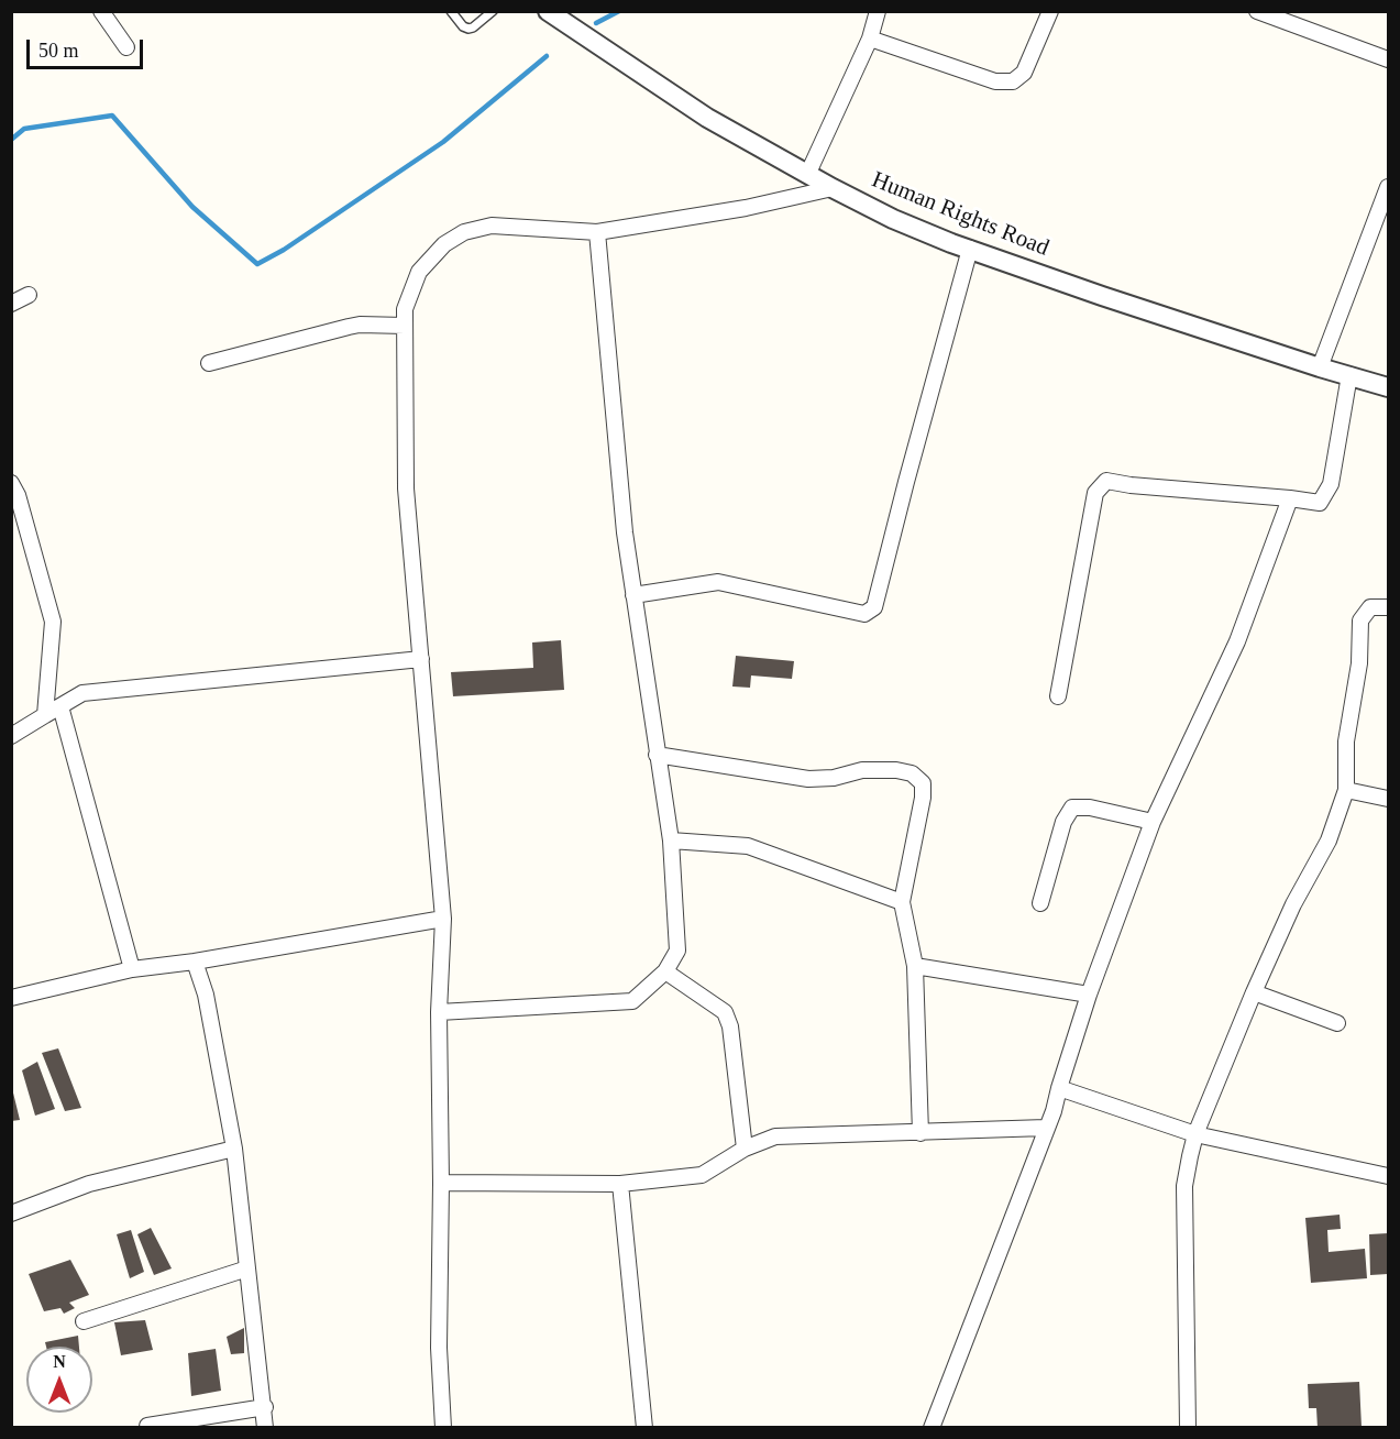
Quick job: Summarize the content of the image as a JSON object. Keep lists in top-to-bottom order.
{
  "streets": {
    "street": ["Human Rights Road"]
  },
  "scale_bar": "50 m",
  "north": "top"
}
